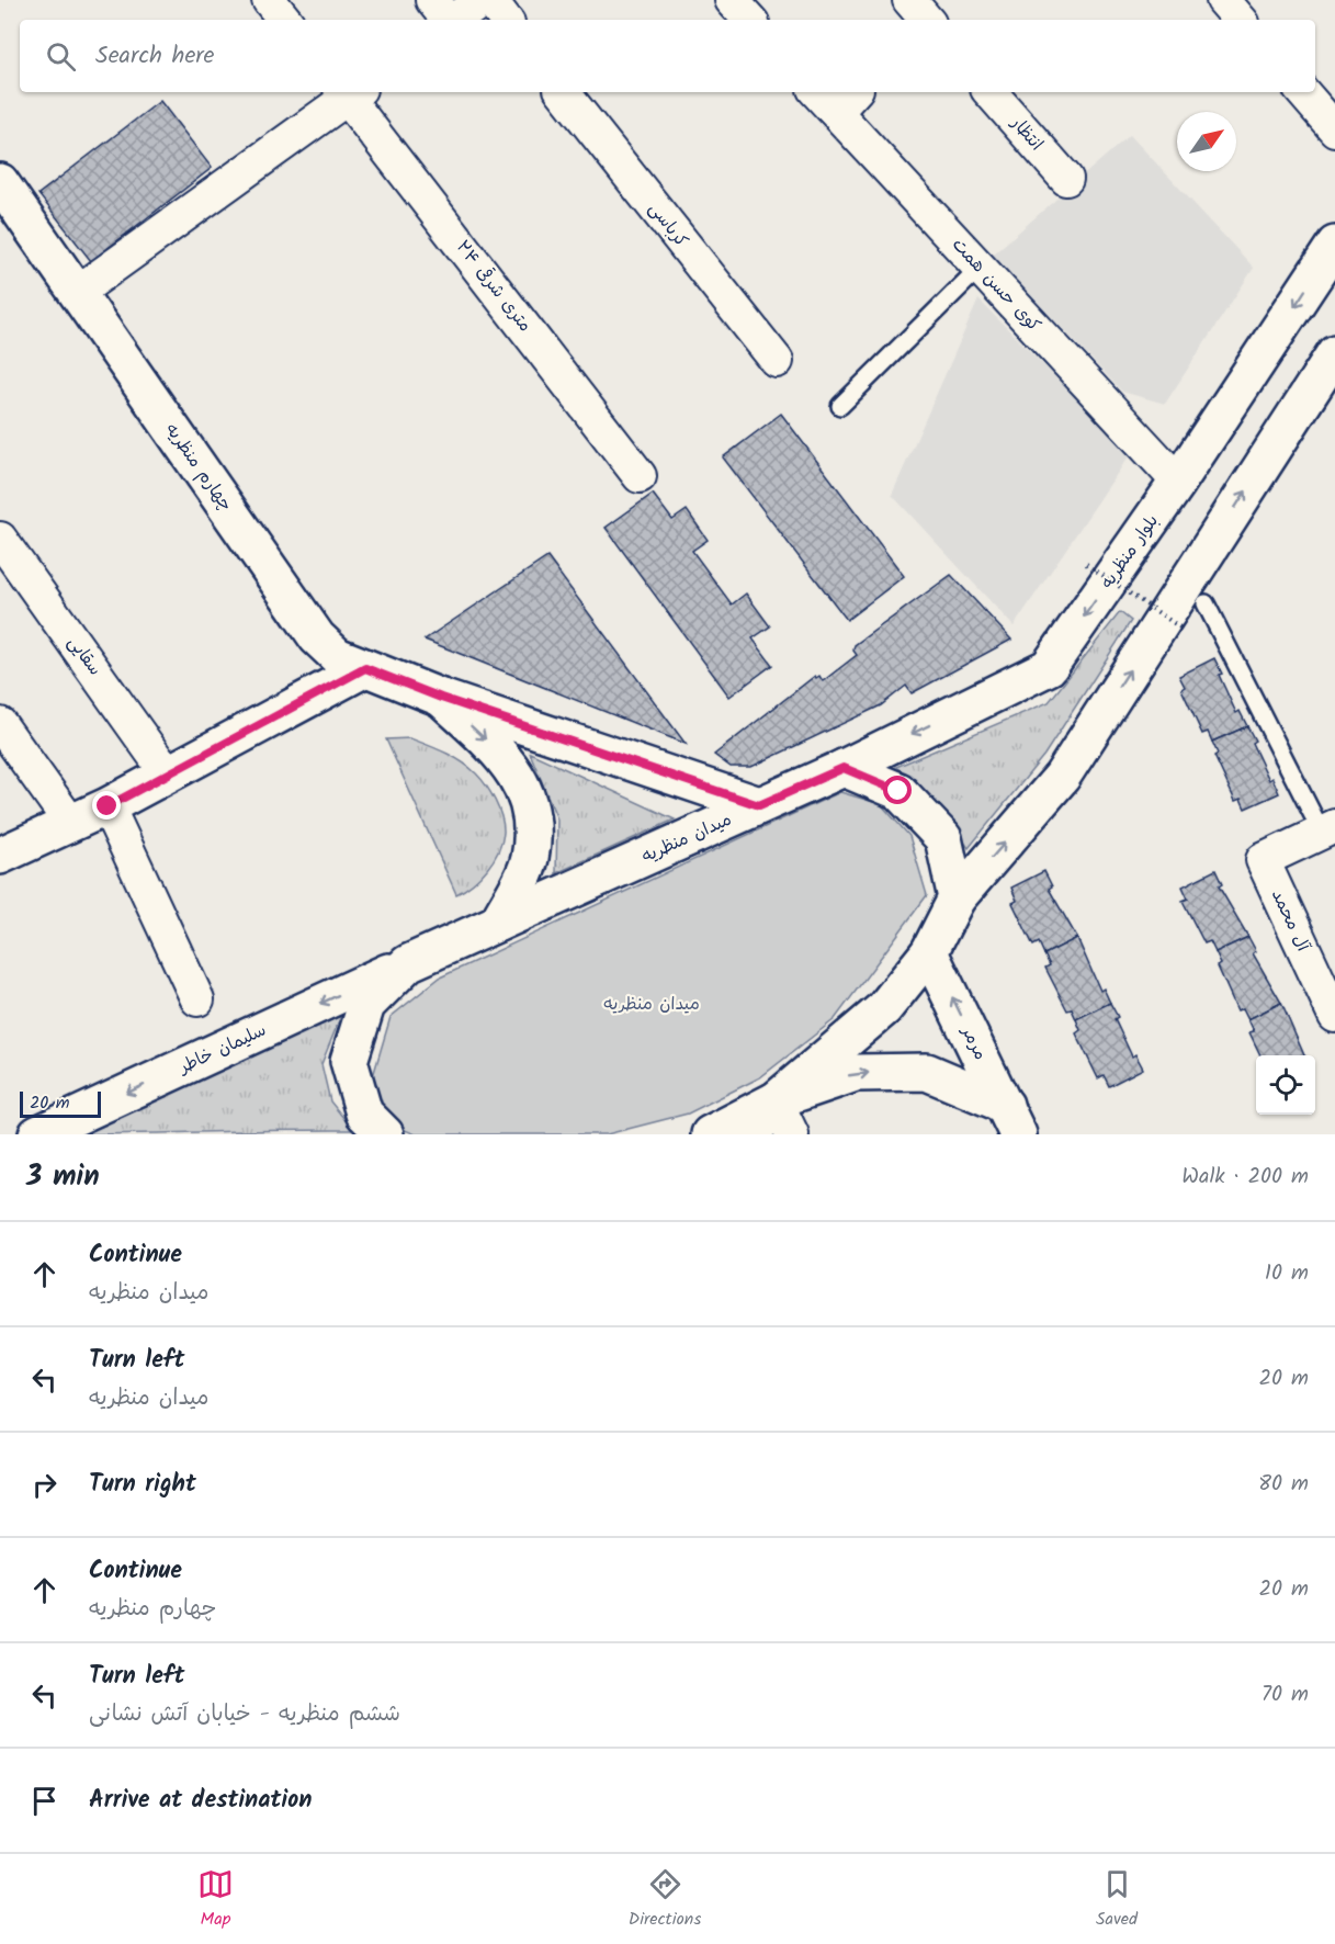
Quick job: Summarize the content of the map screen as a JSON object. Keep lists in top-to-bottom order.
{
  "streets": {
    "main road": [
      "چهارم منظریه",
      "بلوار منظریه",
      "ميدان منظریه",
      "مرمر",
      "سلیمان خاطر"
    ],
    "street": [
      "انتظار",
      "کرباسی",
      "کوی حسن همت",
      "۲۴ متری شرقی",
      "سقایی",
      "آل محمد"
    ]
  },
  "crossings": [
    ["کوی حسن همت", "بلوار منظریه"],
    ["چهارم منظریه", "ميدان منظریه"],
    ["بلوار منظریه", "ميدان منظریه"],
    ["ميدان منظریه", "سلیمان خاطر"]
  ],
  "one_way": ["مرمر"],
  "parks": ["میدان منظریه"],
  "scale_bar": "20 m",
  "north": "top right",
  "page": {
    "search": "Search here",
    "scale": "20 m",
    "heading": ["3 min", "Walk · 200 m"],
    "list": [
      ["Continue", "ميدان منظریه", "10 m"],
      ["Turn left", "ميدان منظریه", "20 m"],
      ["Turn right", "80 m"],
      ["Continue", "چهارم منظریه", "20 m"],
      ["Turn left", "ششم منظریه - خیابان آتش نشانی", "70 m"],
      "Arrive at destination"
    ],
    "nav": ["Map", "Directions", "Saved"]
  }
}
